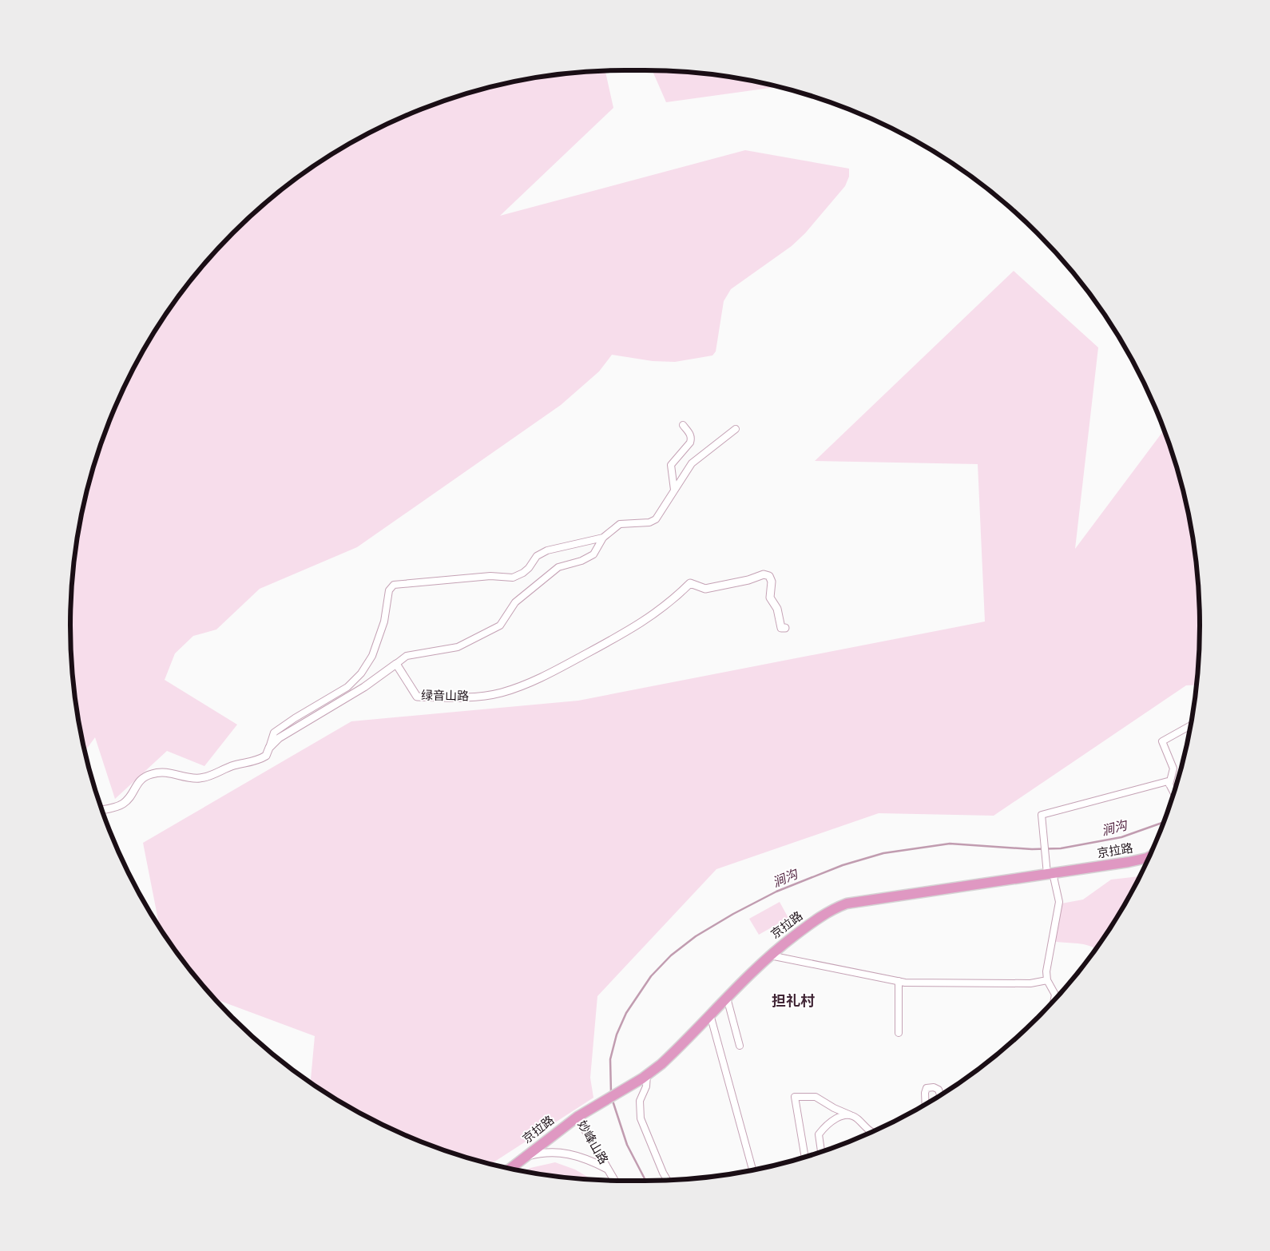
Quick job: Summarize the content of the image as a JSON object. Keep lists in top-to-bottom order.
{
  "streets": {
    "highway": ["京拉路"],
    "street": ["绿音山路", "妙峰山路"]
  },
  "crossings": [
    ["京拉路", "妙峰山路"]
  ],
  "districts": ["担礼村"],
  "water": ["涧沟"]
}
